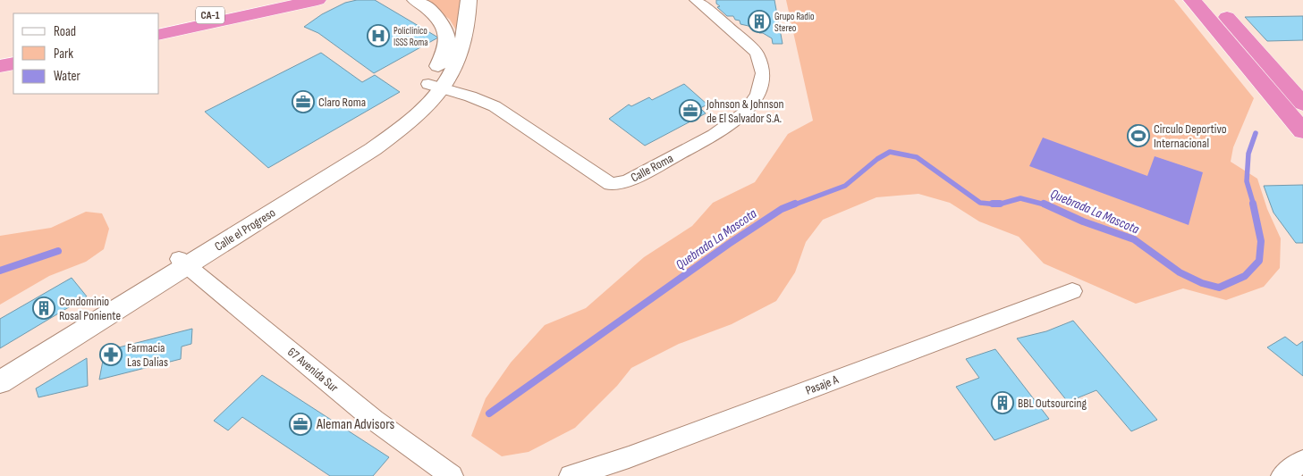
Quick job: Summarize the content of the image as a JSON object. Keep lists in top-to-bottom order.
{
  "streets": {
    "highway": ["CA-1"],
    "street": [
      "Calle Roma",
      "Calle el Progreso",
      "67 Avenida Sur",
      "Pasaje A"
    ]
  },
  "crossings": [
    ["Calle Roma", "Calle el Progreso"],
    ["Calle el Progreso", "67 Avenida Sur"]
  ],
  "water": ["Quebrada La Mascota"],
  "places": {
    "building": ["Grupo Radio Stereo", "Condominio Rosal Poniente", "BBL Outsourcing"],
    "hospital": ["Policlinico ISSS Roma"],
    "office": ["Claro Roma", "Johnson & Johnson de El Salvador S.A.", "Aleman Advisors"],
    "sports": ["Circulo Deportivo Internacional"],
    "pharmacy": ["Farmacia Las Dalias"]
  },
  "legend": ["Road", "Park", "Water"]
}
